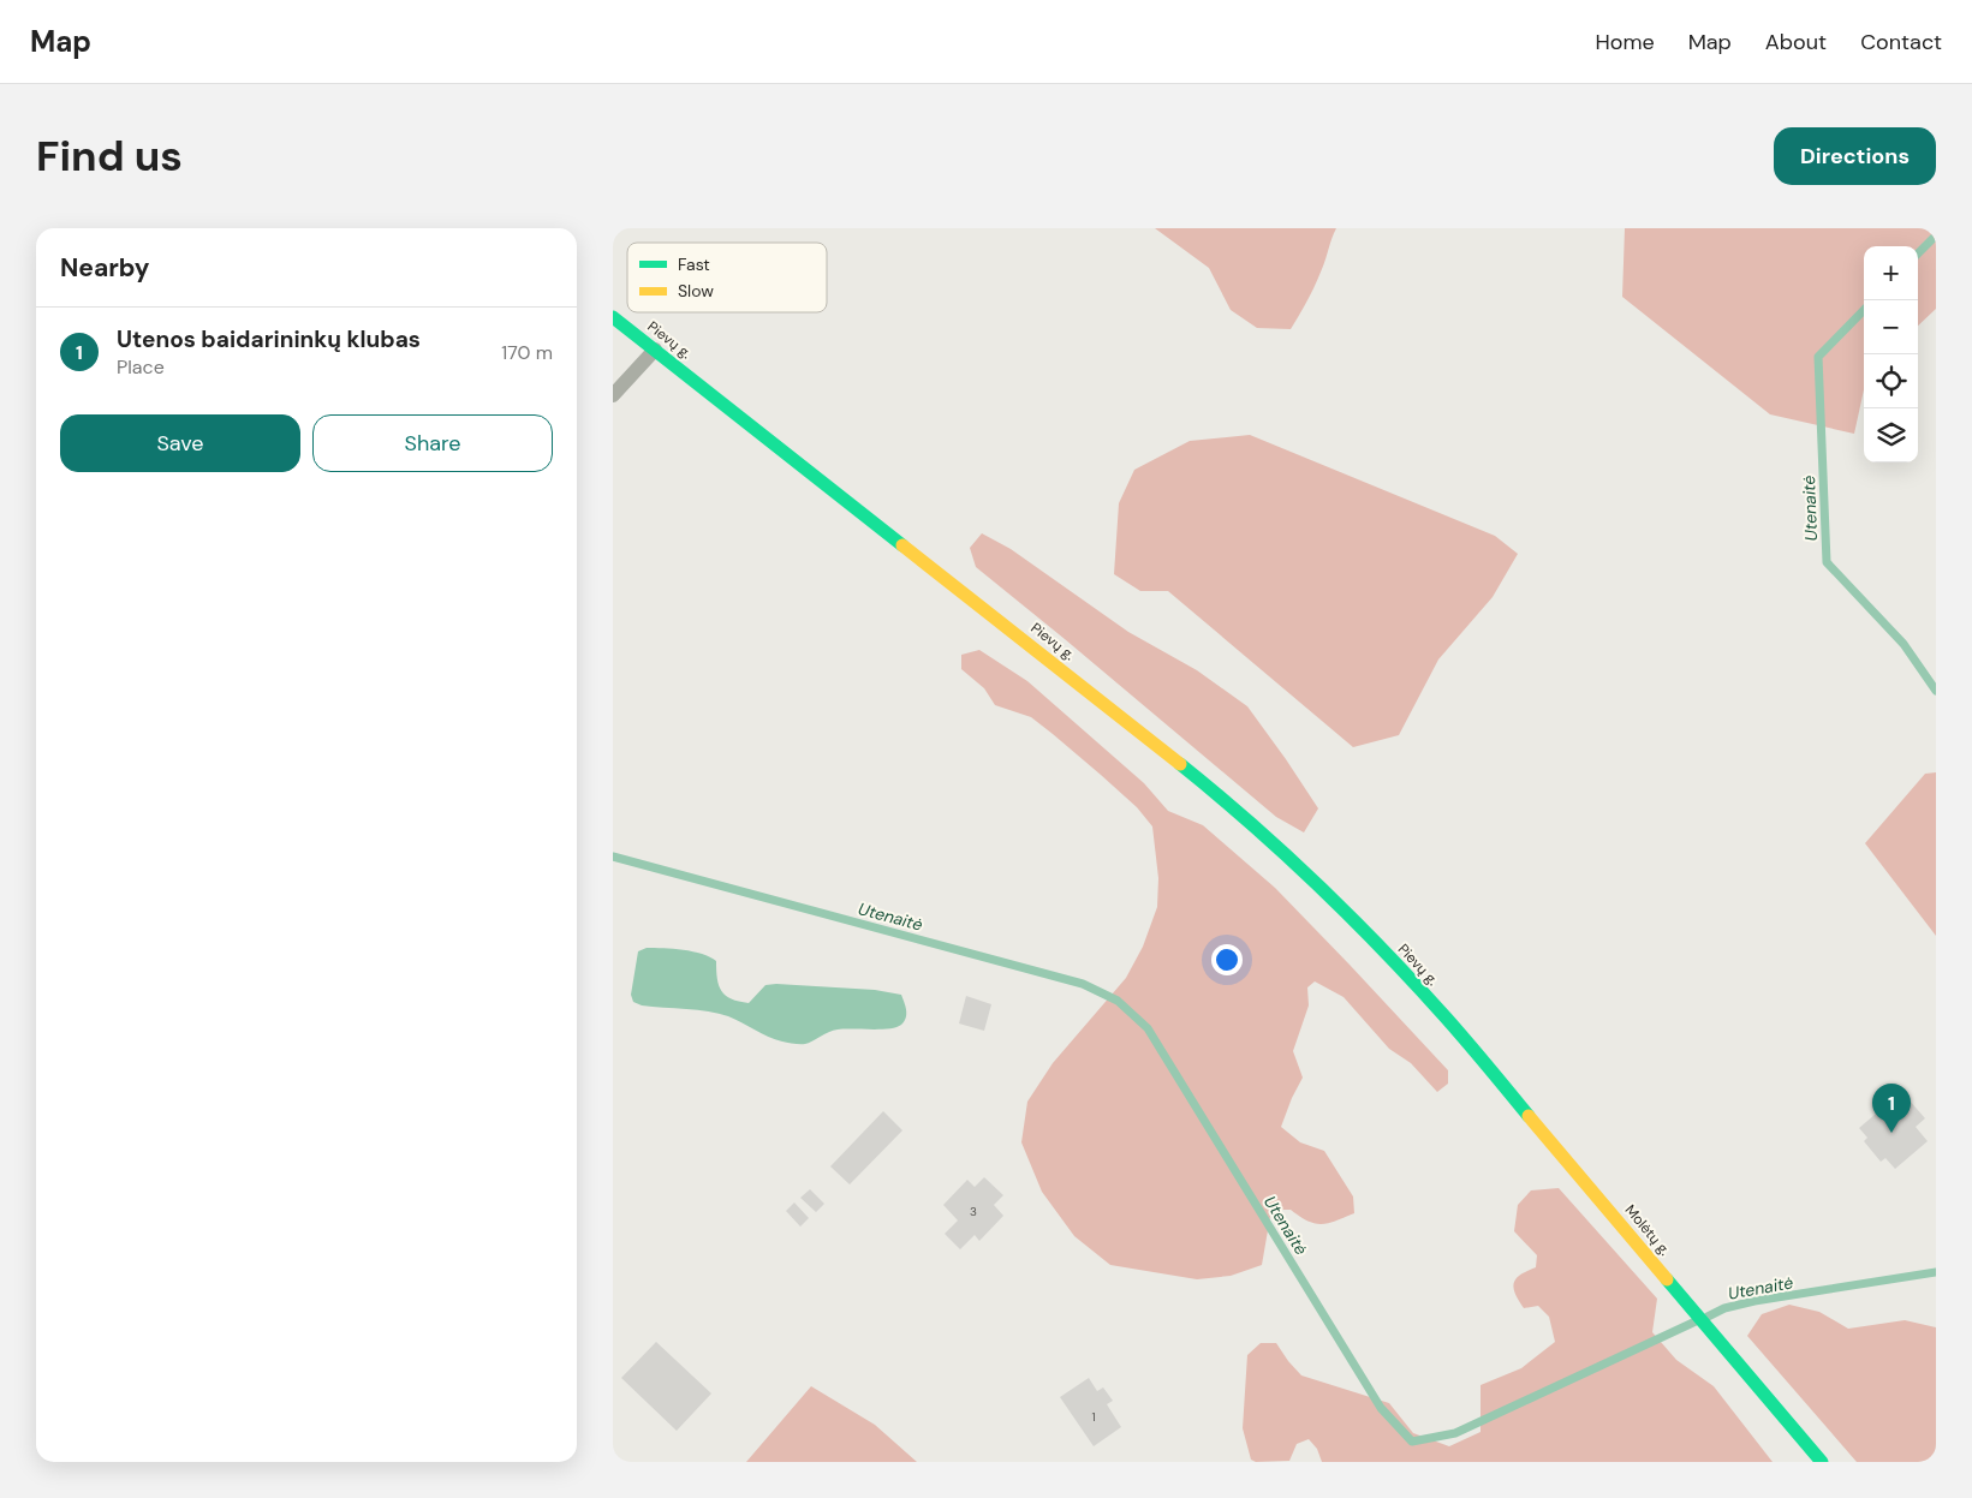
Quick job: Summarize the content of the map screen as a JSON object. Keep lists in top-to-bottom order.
{
  "streets": {
    "main road": ["Pievų g.", "Molėtų g."]
  },
  "crossings": [
    ["Pievų g.", "Molėtų g."]
  ],
  "water": ["Utenaitė"],
  "house_numbers": ["3", "1"],
  "legend": ["Fast", "Slow"],
  "page": {
    "header": "Map",
    "nav": [
      "Home",
      "Map",
      "About",
      "Contact"
    ],
    "buttons": [
      "Directions",
      ["Save", "Share"]
    ],
    "title": "Find us",
    "heading": "Nearby",
    "map_buttons": ["+", "−"],
    "list": [
      {
        "mark": "1",
        "name": "Utenos baidarininkų klubas",
        "note": "Place",
        "value": "170 m"
      }
    ],
    "pins": "1"
  }
}
